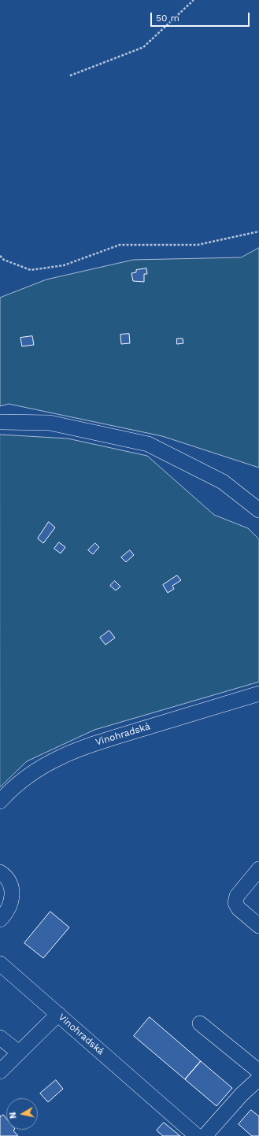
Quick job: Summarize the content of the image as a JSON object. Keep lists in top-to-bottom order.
{
  "streets": {
    "street": ["Vinohradská"]
  },
  "scale_bar": "50 m",
  "north": "left"
}
